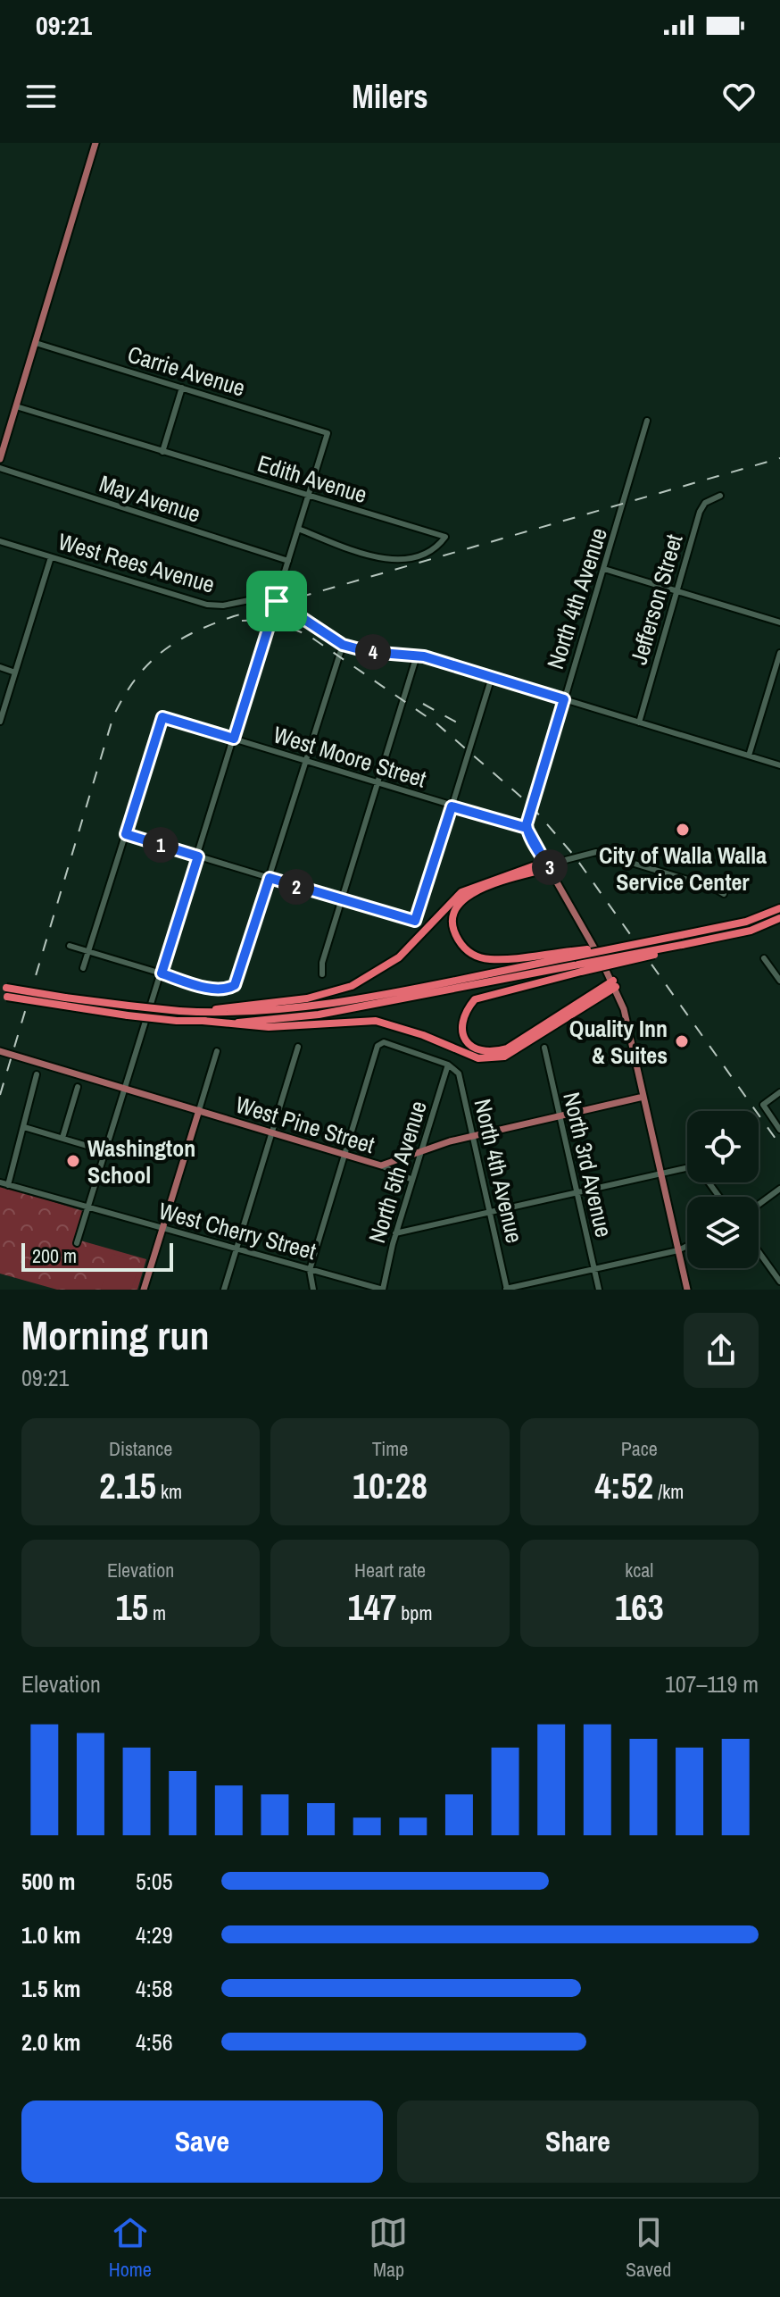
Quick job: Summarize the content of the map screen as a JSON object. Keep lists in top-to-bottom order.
{
  "streets": {
    "main road": ["West Pine Street"],
    "street": [
      "Carrie Avenue",
      "Edith Avenue",
      "May Avenue",
      "West Rees Avenue",
      "North 4th Avenue",
      "Jefferson Street",
      "West Moore Street",
      "North 3rd Avenue",
      "North 5th Avenue",
      "West Cherry Street"
    ]
  },
  "crossings": [
    ["Carrie Avenue", "Edith Avenue"],
    ["North 4th Avenue", "West Moore Street"],
    ["North 4th Avenue", "West Pine Street"],
    ["North 4th Avenue", "North 5th Avenue"],
    ["West Pine Street", "North 3rd Avenue"],
    ["West Pine Street", "North 5th Avenue"],
    ["North 5th Avenue", "West Cherry Street"]
  ],
  "places": ["City of Walla Walla Service Center", "Quality Inn & Suites", "Washington School"],
  "scale_bar": "200 m",
  "page": {
    "status": "09:21",
    "header": "Milers",
    "pins": [
      "4",
      "1",
      "3",
      "2"
    ],
    "scale": "200 m",
    "heading": ["Morning run", "09:21"],
    "stats": [
      ["Distance", "2.15 km"],
      ["Time", "10:28"],
      ["Pace", "4:52 /km"],
      ["Elevation", "15 m"],
      ["Heart rate", "147 bpm"],
      ["kcal", "163"]
    ],
    "chart": ["Elevation", "107–119 m"],
    "list": [
      {
        "name": "500 m",
        "note": "5:05"
      },
      {
        "name": "1.0 km",
        "note": "4:29"
      },
      {
        "name": "1.5 km",
        "note": "4:58"
      },
      {
        "name": "2.0 km",
        "note": "4:56"
      }
    ],
    "buttons": ["Save", "Share"],
    "tabs": ["Home", "Map", "Saved"]
  }
}
